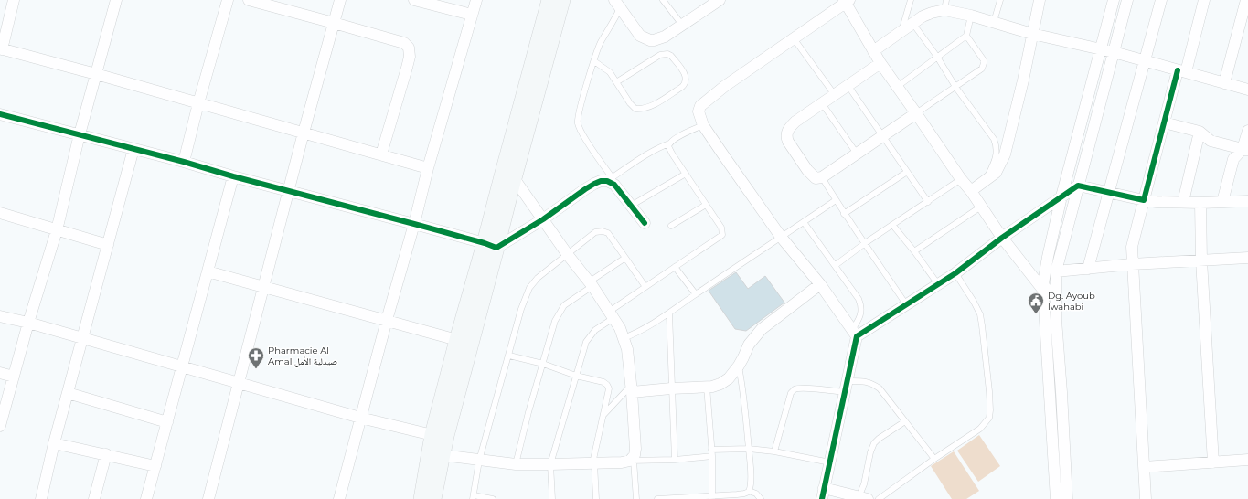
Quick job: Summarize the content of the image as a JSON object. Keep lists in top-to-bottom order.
{
  "places": {
    "public building": ["Dg. Ayoub lwahabi"],
    "pharmacy": ["Pharmacie Al Amal صيدلية الأمل"]
  }
}
